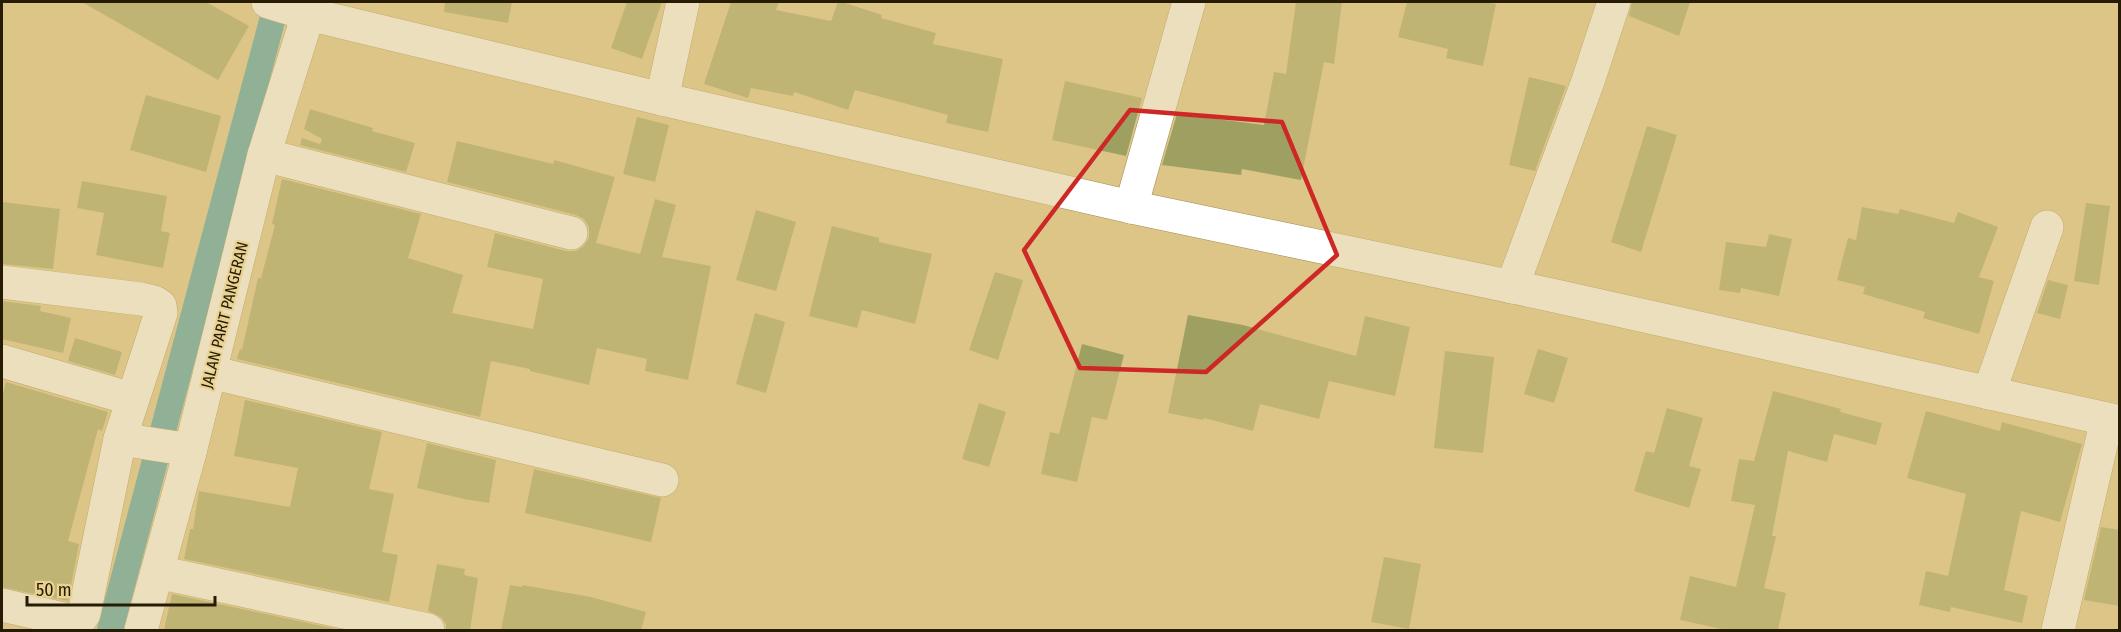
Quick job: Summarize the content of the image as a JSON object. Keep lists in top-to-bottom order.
{
  "streets": {
    "street": ["JALAN PARIT PANGERAN"]
  },
  "scale_bar": "50 m"
}
